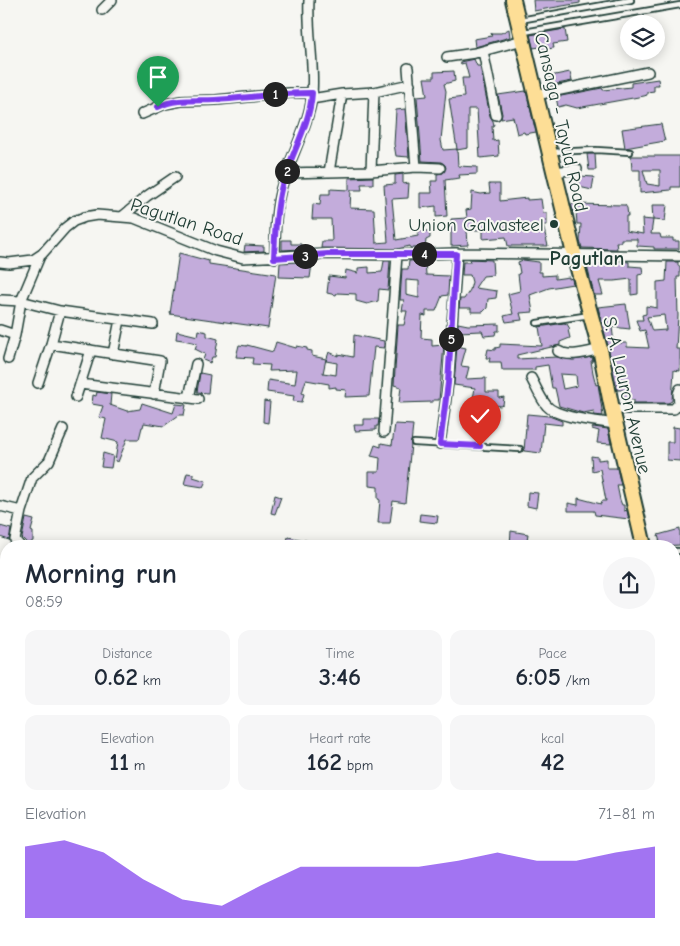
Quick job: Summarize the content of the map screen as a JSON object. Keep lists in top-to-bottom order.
{
  "streets": {
    "highway": ["Cansaga - Tayud Road", "S. A. Lauron Avenue"],
    "street": ["Pagutlan Road"]
  },
  "crossings": [
    ["Cansaga - Tayud Road", "Pagutlan Road"],
    ["Cansaga - Tayud Road", "S. A. Lauron Avenue"],
    ["Pagutlan Road", "S. A. Lauron Avenue"]
  ],
  "districts": ["Pagutlan"],
  "places": ["Union Galvasteel"],
  "page": {
    "pins": [
      "1",
      "2",
      "4",
      "3",
      "5"
    ],
    "heading": ["Morning run", "08:59"],
    "stats": [
      ["Distance", "0.62 km"],
      ["Time", "3:46"],
      ["Pace", "6:05 /km"],
      ["Elevation", "11 m"],
      ["Heart rate", "162 bpm"],
      ["kcal", "42"]
    ],
    "chart": ["Elevation", "71–81 m"]
  }
}
